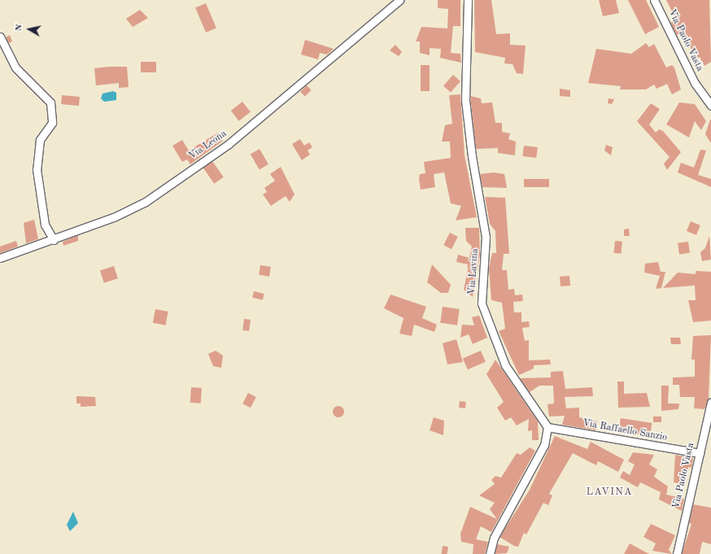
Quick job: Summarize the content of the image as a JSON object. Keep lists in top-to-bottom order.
{
  "streets": {
    "street": [
      "Via Paolo Vasta",
      "Via Leona",
      "Via Lavina",
      "Via Raffaello Sanzio"
    ]
  },
  "crossings": [
    ["Via Paolo Vasta", "Via Raffaello Sanzio"],
    ["Via Lavina", "Via Raffaello Sanzio"]
  ],
  "districts": ["LAVINA"],
  "north": "left"
}
